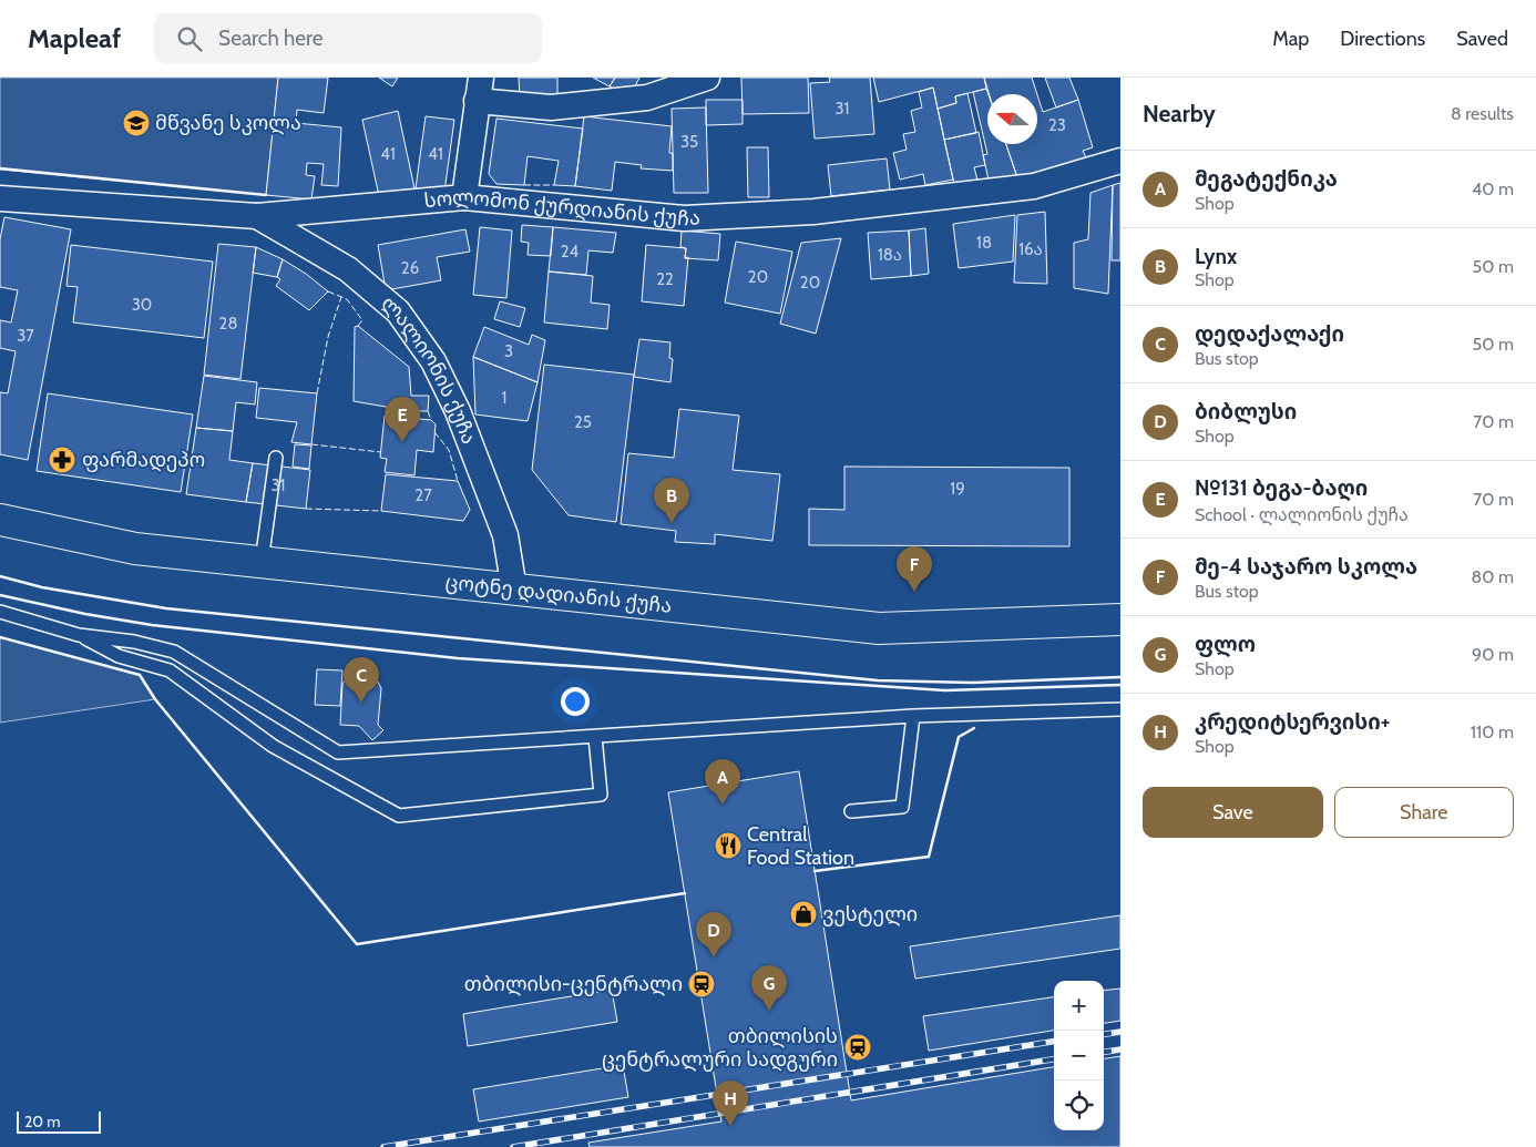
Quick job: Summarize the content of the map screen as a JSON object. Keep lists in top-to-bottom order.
{
  "streets": {
    "main road": ["ცოტნე დადიანის ქუჩა"],
    "street": ["სოლომონ ქურდიანის ქუჩა", "ლალიონის ქუჩა"]
  },
  "crossings": [
    ["სოლომონ ქურდიანის ქუჩა", "ლალიონის ქუჩა"],
    ["ლალიონის ქუჩა", "ცოტნე დადიანის ქუჩა"]
  ],
  "places": {
    "school or university": ["მწვანე სკოლა"],
    "pharmacy": ["ფარმადეპო"],
    "restaurant": ["Central Food Station"],
    "shop": ["ვესტელი"],
    "station": ["თბილისი-ცენტრალი", "თბილისის ცენტრალური სადგური"]
  },
  "house_numbers": [
    "31",
    "23",
    "35",
    "41",
    "41",
    "18",
    "16ა",
    "24",
    "18ა",
    "26",
    "20",
    "22",
    "20",
    "30",
    "28",
    "37",
    "3",
    "1",
    "25",
    "31",
    "19",
    "27"
  ],
  "scale_bar": "20 m",
  "north": "left",
  "page": {
    "header": "Mapleaf",
    "search": "Search here",
    "nav": ["Map", "Directions", "Saved"],
    "heading": ["Nearby", "8 results"],
    "list": [
      {
        "mark": "A",
        "name": "მეგატექნიკა",
        "note": "Shop",
        "value": "40 m"
      },
      {
        "mark": "B",
        "name": "Lynx",
        "note": "Shop",
        "value": "50 m"
      },
      {
        "mark": "C",
        "name": "დედაქალაქი",
        "note": "Bus stop",
        "value": "50 m"
      },
      {
        "mark": "D",
        "name": "ბიბლუსი",
        "note": "Shop",
        "value": "70 m"
      },
      {
        "mark": "E",
        "name": "№131 ბეგა-ბაღი",
        "note": "School · ლალიონის ქუჩა",
        "value": "70 m"
      },
      {
        "mark": "F",
        "name": "მე-4 საჯარო სკოლა",
        "note": "Bus stop",
        "value": "80 m"
      },
      {
        "mark": "G",
        "name": "ფლო",
        "note": "Shop",
        "value": "90 m"
      },
      {
        "mark": "H",
        "name": "კრედიტსერვისი+",
        "note": "Shop",
        "value": "110 m"
      }
    ],
    "pins": [
      "E",
      "B",
      "F",
      "C",
      "A",
      "D",
      "G",
      "H"
    ],
    "buttons": ["Save", "Share"],
    "map_buttons": ["+", "−"],
    "scale": "20 m"
  }
}
